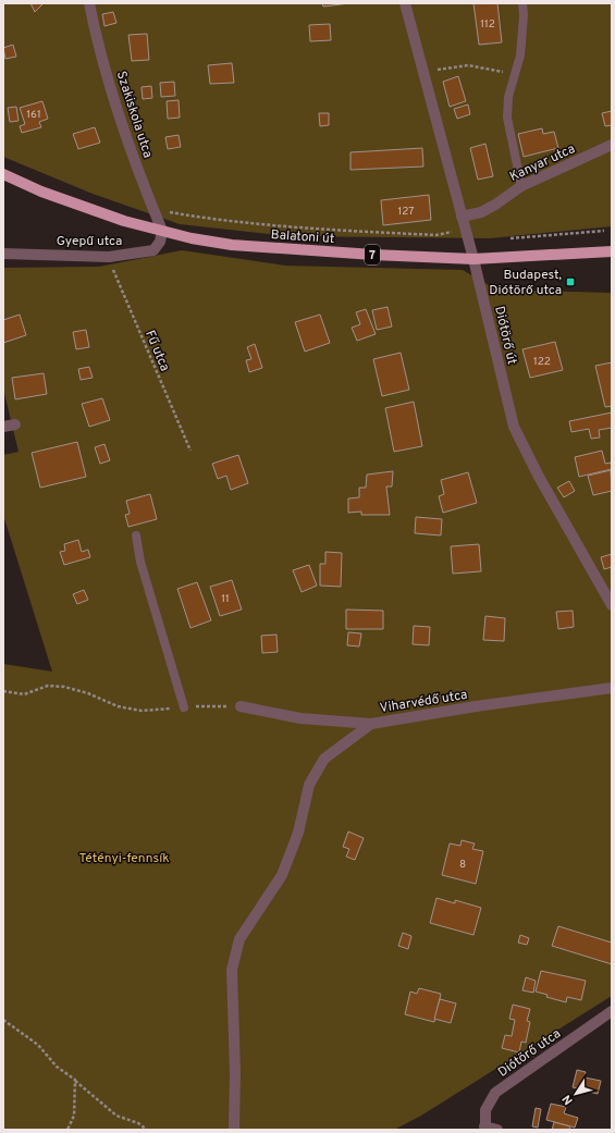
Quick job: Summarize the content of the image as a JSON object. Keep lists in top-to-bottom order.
{
  "streets": {
    "main road": ["Balatoni út", "7"],
    "street": [
      "Szakiskola utca",
      "Kanyar utca",
      "Gyepű utca",
      "Diótörő út",
      "Viharvédő utca",
      "Diótörő utca"
    ],
    "path": ["Fű utca"]
  },
  "crossings": [
    ["Szakiskola utca", "Balatoni út"],
    ["Szakiskola utca", "Gyepű utca"],
    ["Kanyar utca", "Diótörő út"],
    ["Balatoni út", "Gyepű utca"],
    ["Balatoni út", "Diótörő út"],
    ["Gyepű utca", "Fű utca"]
  ],
  "parks": ["Tétényi-fennsík"],
  "places": {
    "transit": ["Budapest, Diótörő utca"]
  },
  "house_numbers": [
    "112",
    "161",
    "127",
    "122",
    "11",
    "8"
  ],
  "north": "bottom left"
}
